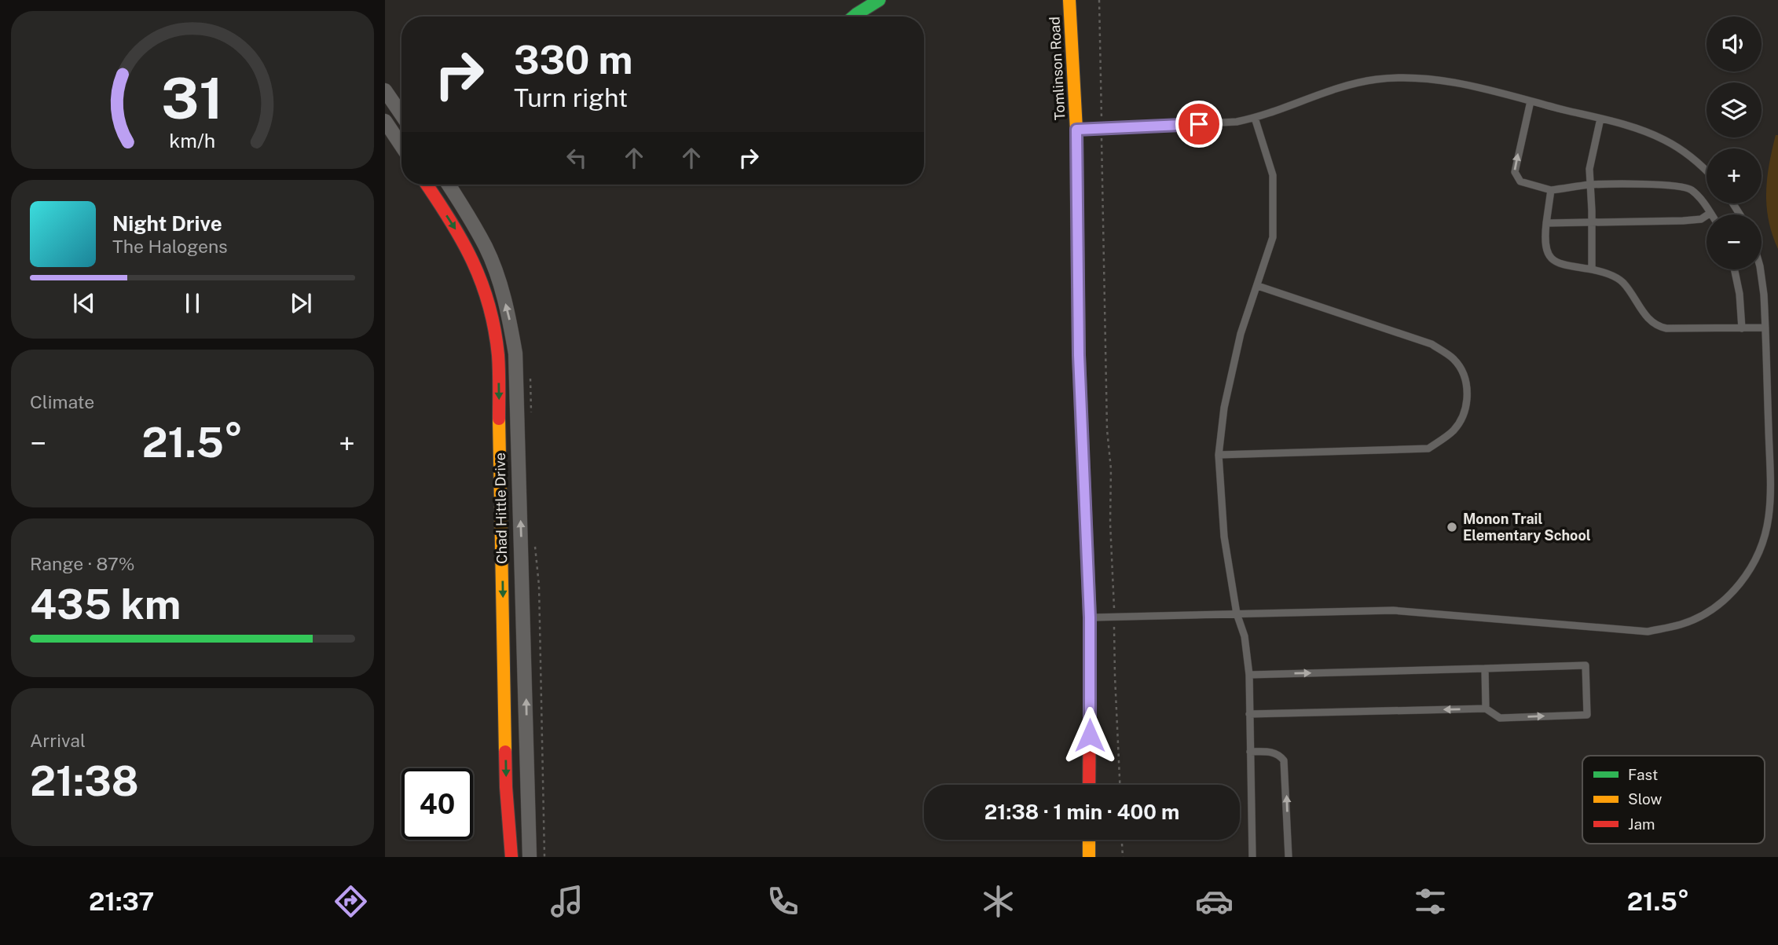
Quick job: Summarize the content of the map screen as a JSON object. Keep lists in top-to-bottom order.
{
  "streets": {
    "street": ["Tomlinson Road", "Chad Hittle Drive"]
  },
  "places": ["Monon Trail Elementary School"],
  "legend": ["Fast", "Slow", "Jam"],
  "page": {
    "map_buttons": ["+", "−"],
    "turn": ["330 m", "Turn right"],
    "song": ["Night Drive", "The Halogens"],
    "tile": [
      "Climate",
      ["Range · 87%", "435 km"],
      ["Arrival", "21:38"]
    ],
    "heat": ["−", "21.5°", "+"],
    "limit": "40",
    "trip": "21:38 · 1 min · 400 m",
    "tabs": ["21:37", "21.5°"],
    "gauge": ["31", "km/h"]
  }
}
